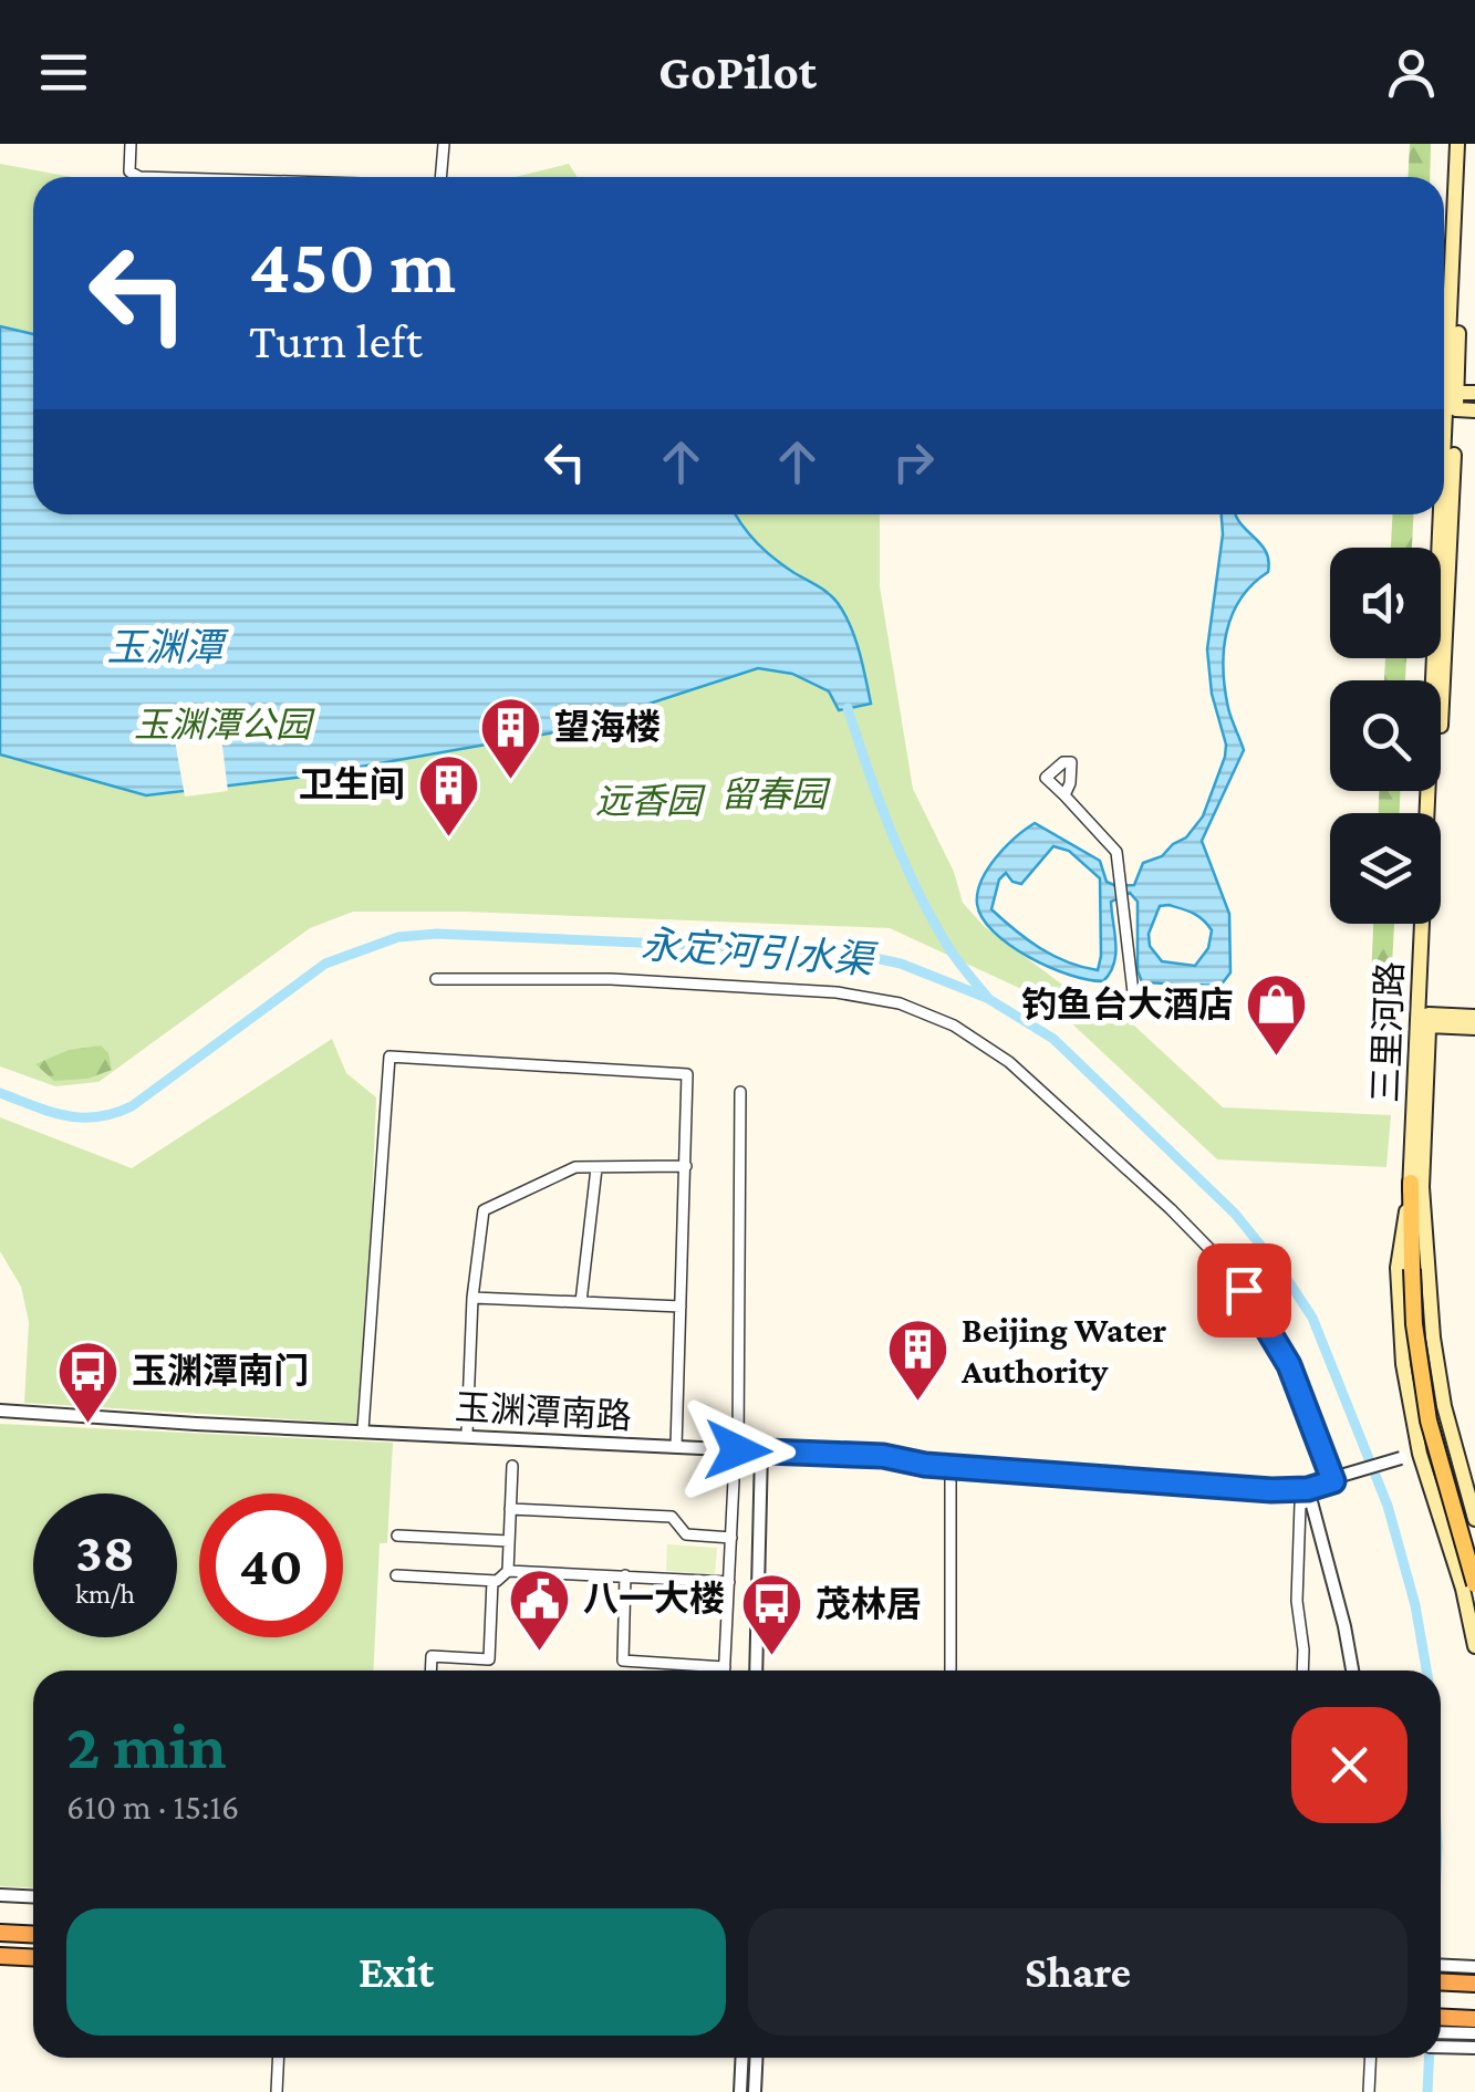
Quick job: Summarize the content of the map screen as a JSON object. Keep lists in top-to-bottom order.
{
  "streets": {
    "main road": ["三里河路"],
    "street": ["玉渊潭南路"]
  },
  "crossings": [
    ["三里河路", "玉渊潭南路"]
  ],
  "water": ["玉渊潭", "永定河引水渠"],
  "parks": ["玉渊潭公园", "留春园", "远香园"],
  "places": {
    "building": ["望海楼", "卫生间", "Beijing Water Authority"],
    "shop": ["钓鱼台大酒店"],
    "bus stop": ["玉渊潭南门", "茂林居"],
    "public building": ["八一大楼"]
  },
  "page": {
    "header": "GoPilot",
    "turn": ["450 m", "Turn left"],
    "speed": "38 km/h",
    "limit": "40",
    "heading": ["2 min", "610 m · 15:16"],
    "buttons": ["Exit", "Share"]
  }
}
